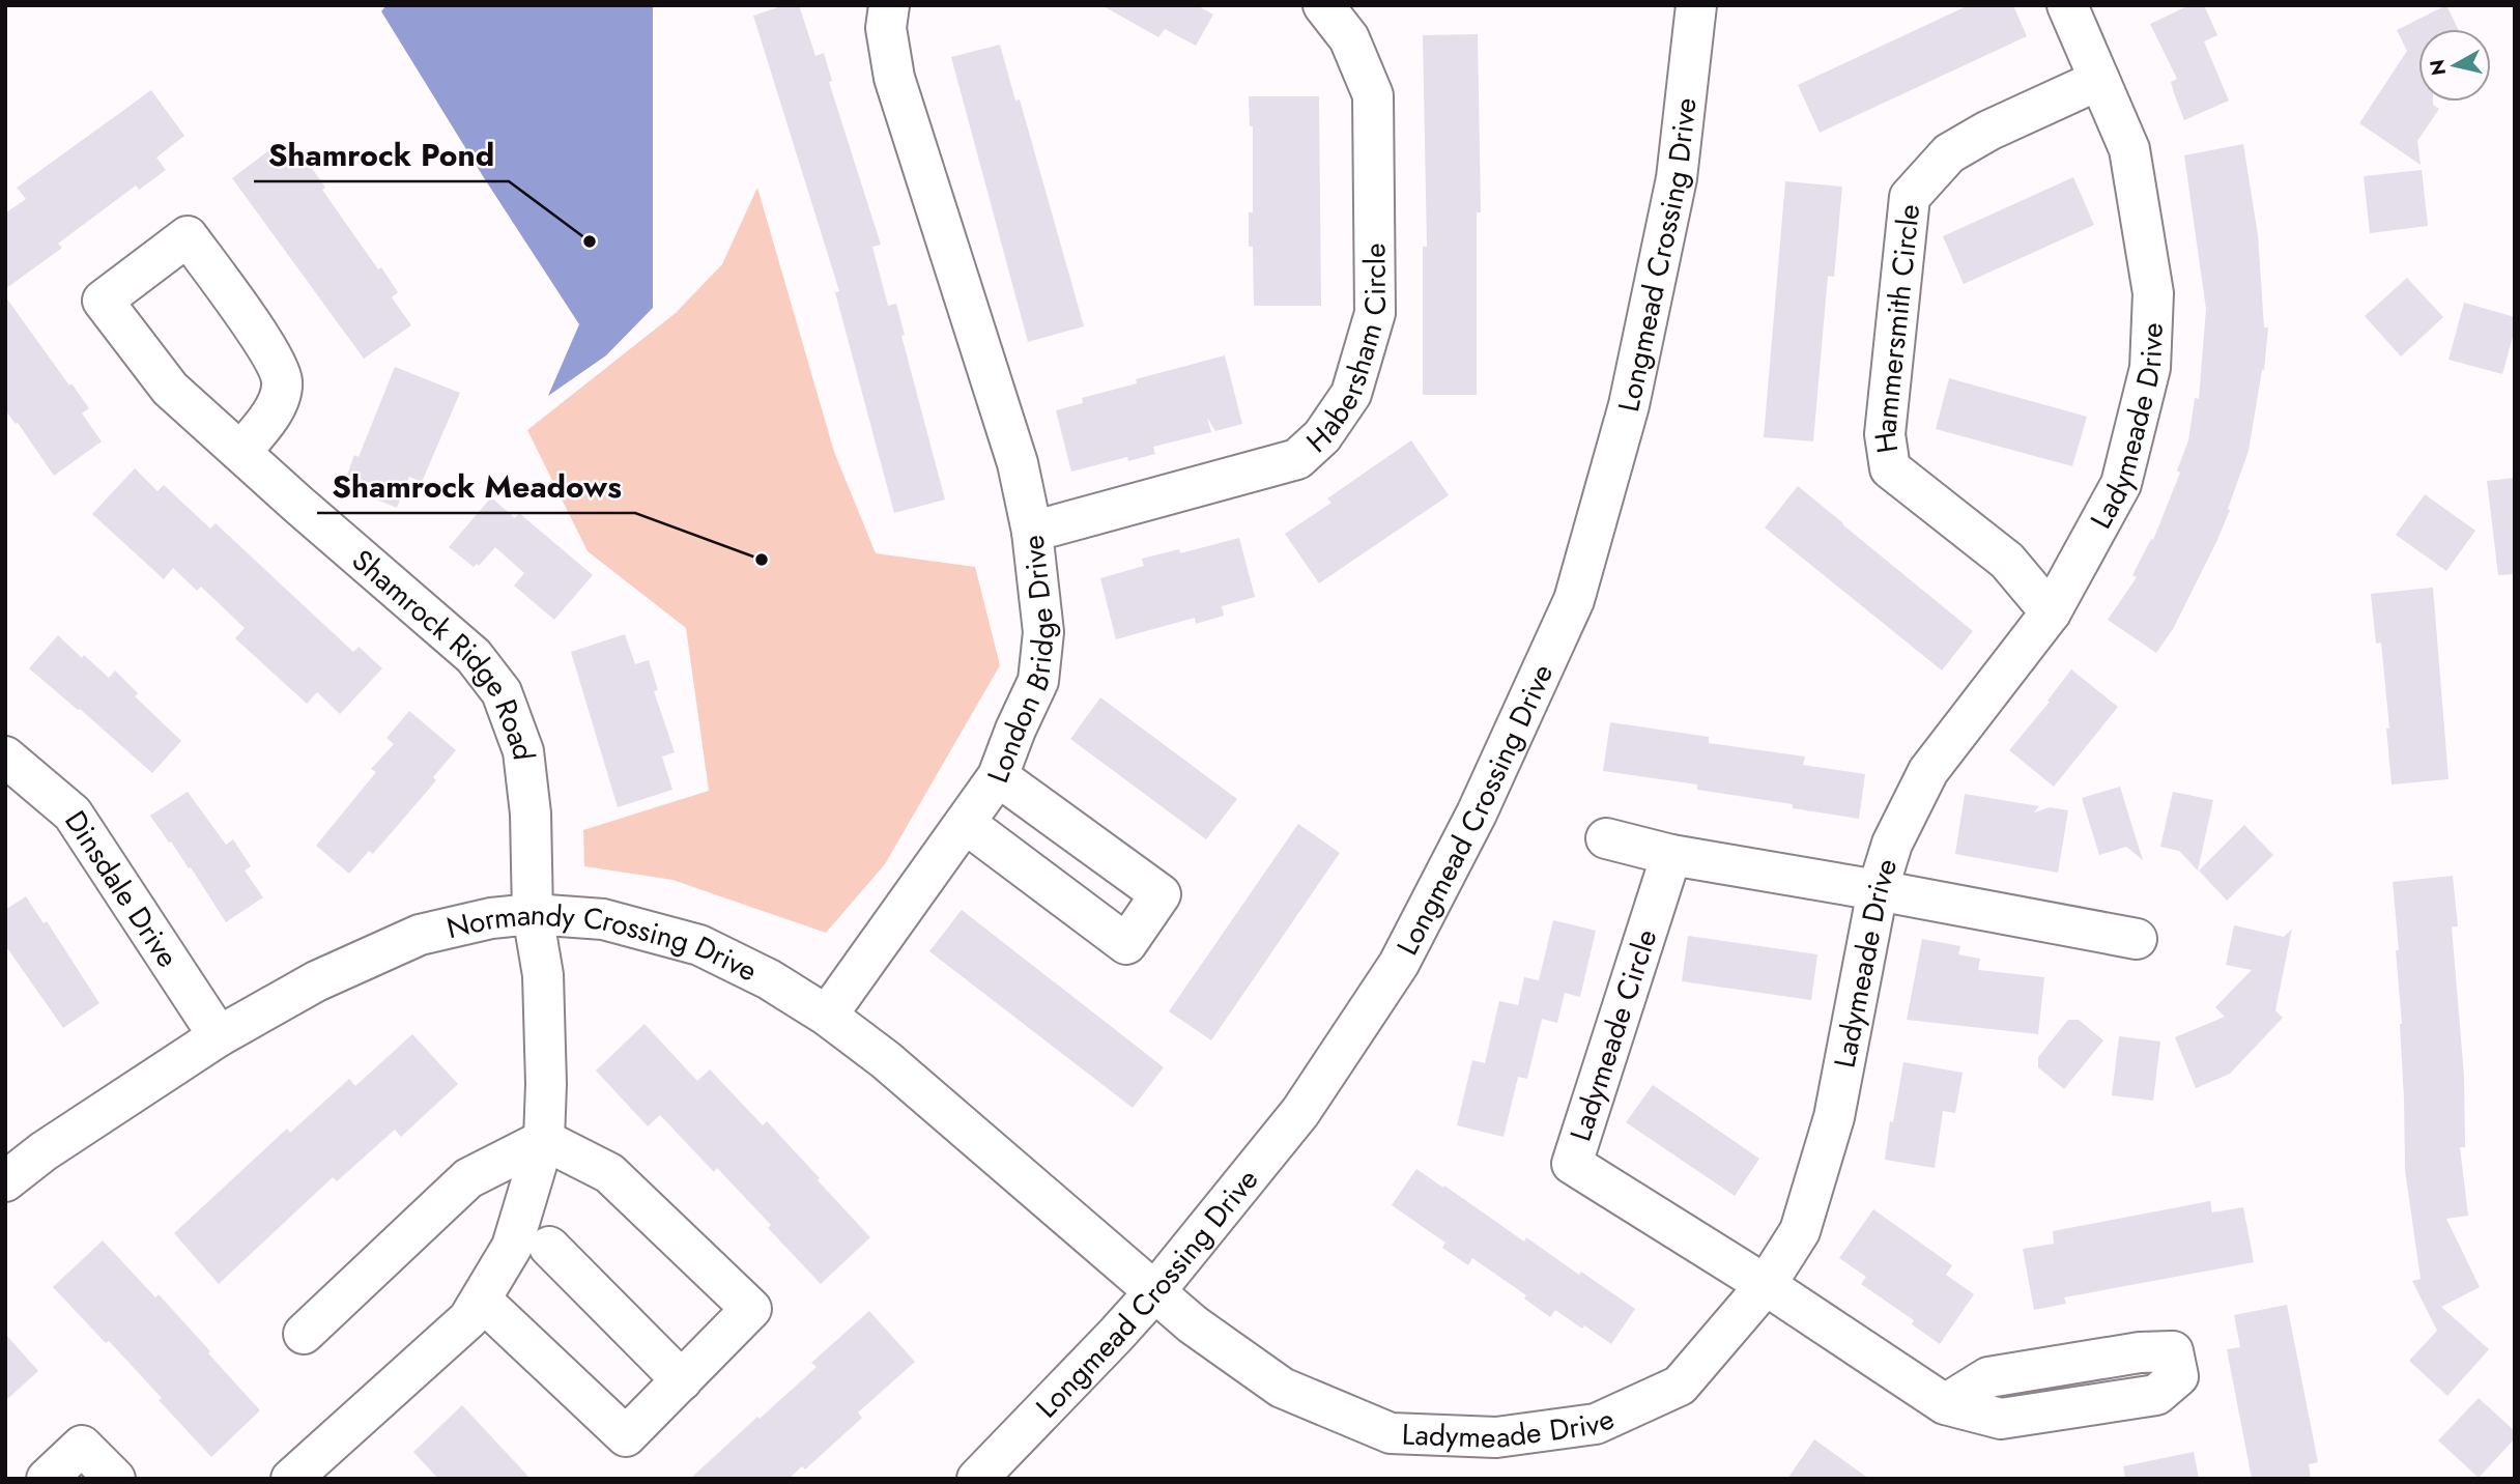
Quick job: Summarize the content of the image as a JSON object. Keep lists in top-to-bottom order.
{
  "streets": {
    "street": [
      "Longmead Crossing Drive",
      "Hammersmith Circle",
      "Habersham Circle",
      "Ladymeade Drive",
      "London Bridge Drive",
      "Shamrock Ridge Road",
      "Dinsdale Drive",
      "Normandy Crossing Drive",
      "Ladymeade Circle"
    ]
  },
  "crossings": [
    ["Longmead Crossing Drive", "Ladymeade Drive"],
    ["Longmead Crossing Drive", "Normandy Crossing Drive"],
    ["Hammersmith Circle", "Ladymeade Drive"],
    ["Habersham Circle", "London Bridge Drive"],
    ["Ladymeade Drive", "Normandy Crossing Drive"],
    ["Ladymeade Drive", "Ladymeade Circle"],
    ["London Bridge Drive", "Normandy Crossing Drive"],
    ["Shamrock Ridge Road", "Normandy Crossing Drive"],
    ["Dinsdale Drive", "Normandy Crossing Drive"]
  ],
  "places": ["Shamrock Pond", "Shamrock Meadows"],
  "north": "left"
}
